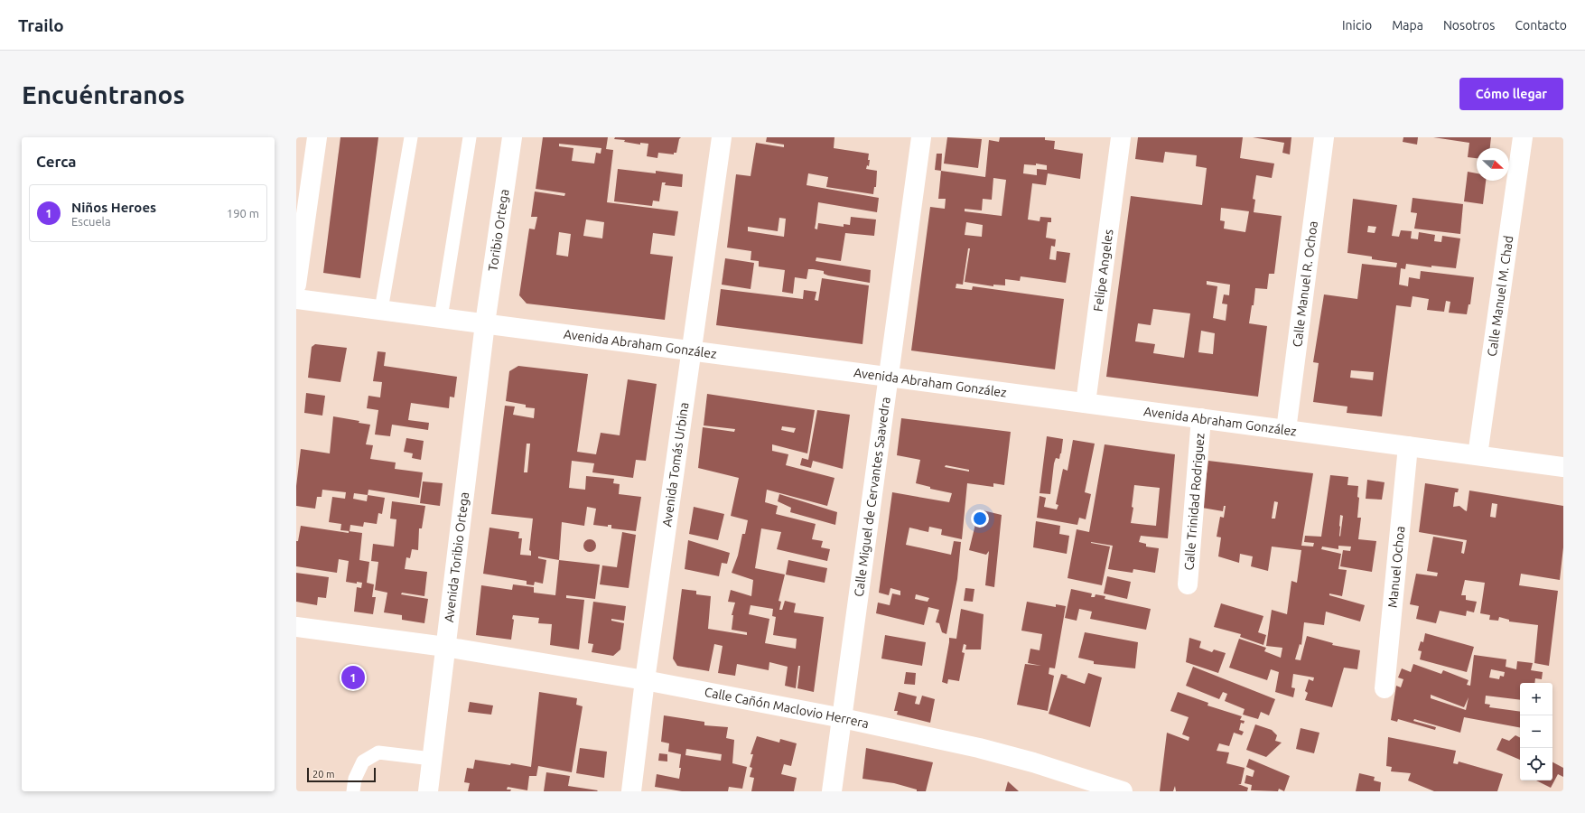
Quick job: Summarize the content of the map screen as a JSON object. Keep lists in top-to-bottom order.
{
  "streets": {
    "street": [
      "Toribio Ortega",
      "Felipe Angeles",
      "Calle Manuel R. Ochoa",
      "Calle Manuel M. Chad",
      "Avenida Abraham González",
      "Avenida Tomás Urbina",
      "Calle Miguel de Cervantes Saavedra",
      "Calle Trinidad Rodriguez",
      "Avenida Toribio Ortega",
      "Manuel Ochoa",
      "Calle Cañón Maclovio Herrera"
    ]
  },
  "crossings": [
    ["Toribio Ortega", "Avenida Abraham González"],
    ["Toribio Ortega", "Avenida Toribio Ortega"],
    ["Felipe Angeles", "Avenida Abraham González"],
    ["Calle Manuel R. Ochoa", "Avenida Abraham González"],
    ["Calle Manuel M. Chad", "Avenida Abraham González"],
    ["Avenida Abraham González", "Avenida Tomás Urbina"],
    ["Avenida Abraham González", "Calle Miguel de Cervantes Saavedra"],
    ["Avenida Abraham González", "Calle Trinidad Rodriguez"],
    ["Avenida Abraham González", "Avenida Toribio Ortega"],
    ["Avenida Abraham González", "Manuel Ochoa"],
    ["Avenida Tomás Urbina", "Calle Cañón Maclovio Herrera"],
    ["Calle Miguel de Cervantes Saavedra", "Calle Cañón Maclovio Herrera"],
    ["Avenida Toribio Ortega", "Calle Cañón Maclovio Herrera"]
  ],
  "scale_bar": "20 m",
  "north": "right",
  "page": {
    "header": "Trailo",
    "nav": [
      "Inicio",
      "Mapa",
      "Nosotros",
      "Contacto"
    ],
    "buttons": "Cómo llegar",
    "title": "Encuéntranos",
    "heading": "Cerca",
    "list": [
      {
        "mark": "1",
        "name": "Niños Heroes",
        "note": "Escuela",
        "value": "190 m"
      }
    ],
    "pins": "1",
    "map_buttons": ["+", "−"],
    "scale": "20 m"
  }
}
